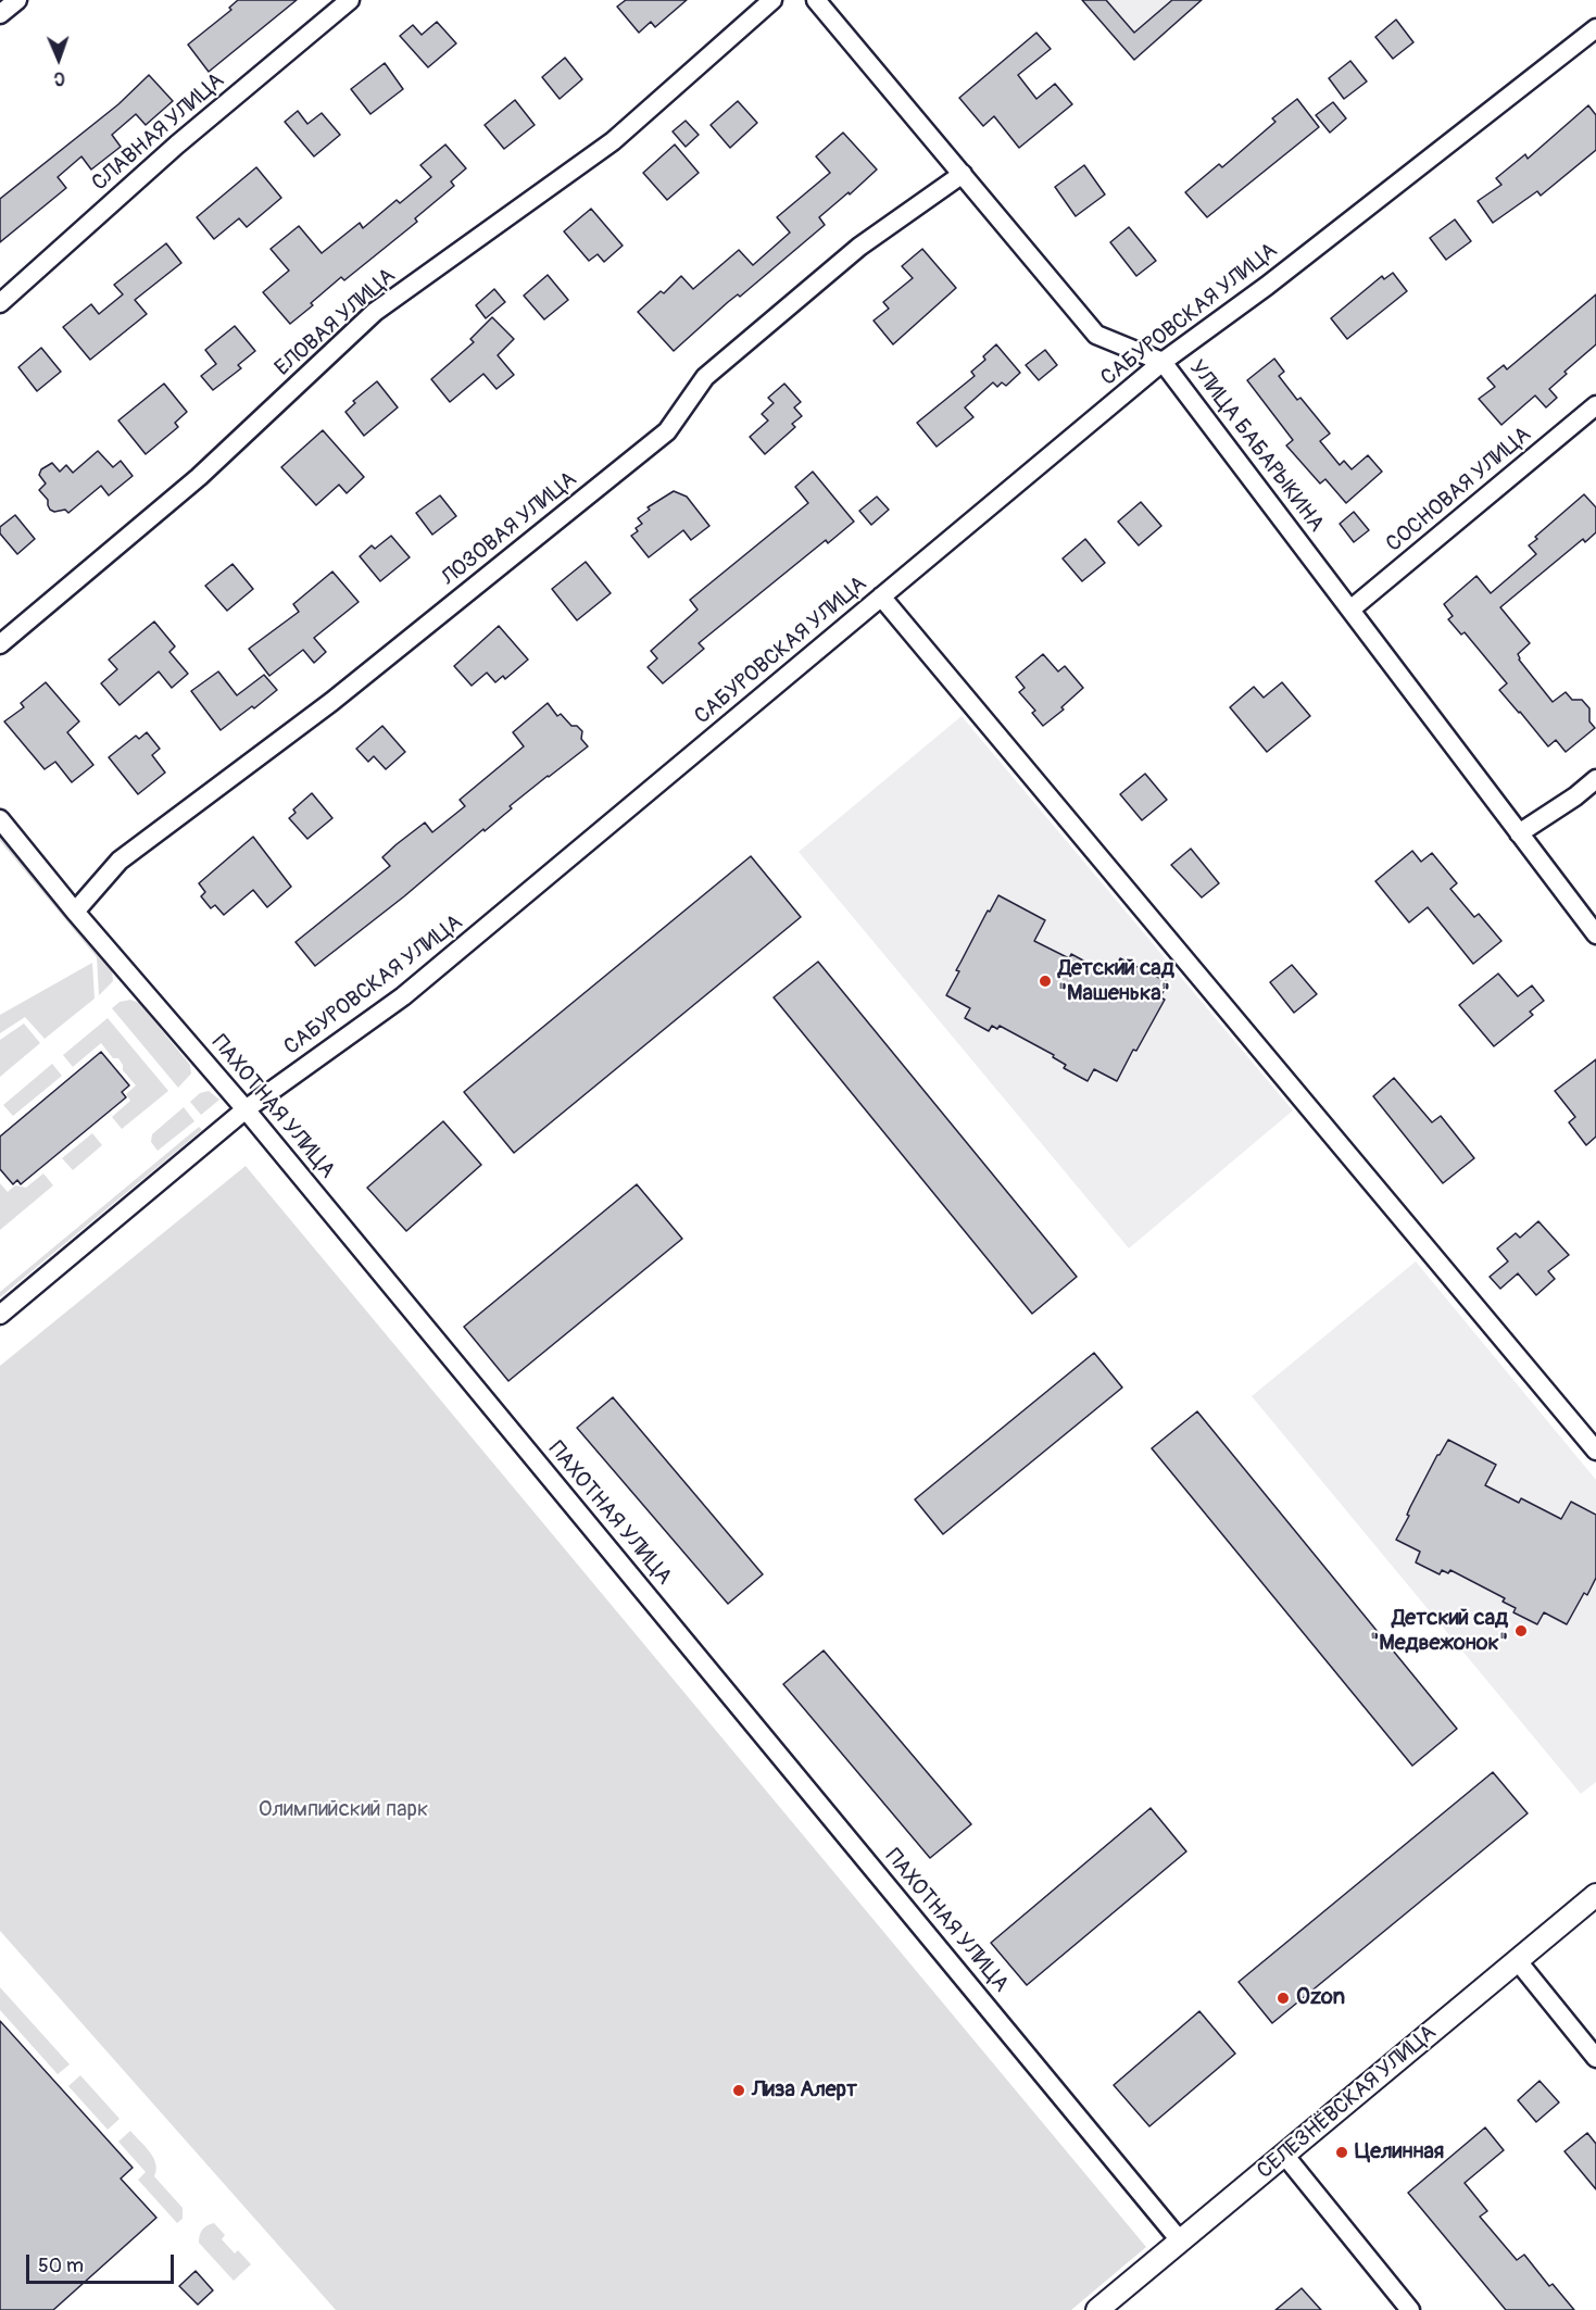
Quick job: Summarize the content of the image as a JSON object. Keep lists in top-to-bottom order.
{
  "streets": {
    "street": [
      "СЛАВНАЯ УЛИЦА",
      "САБУРОВСКАЯ УЛИЦА",
      "ЕЛОВАЯ УЛИЦА",
      "УЛИЦА БАБАРЫКИНА",
      "СОСНОВАЯ УЛИЦА",
      "ЛОЗОВАЯ УЛИЦА",
      "ПАХОТНАЯ УЛИЦА",
      "СЕЛЕЗНЁВСКАЯ УЛИЦА"
    ]
  },
  "crossings": [
    ["САБУРОВСКАЯ УЛИЦА", "УЛИЦА БАБАРЫКИНА"],
    ["САБУРОВСКАЯ УЛИЦА", "ПАХОТНАЯ УЛИЦА"],
    ["УЛИЦА БАБАРЫКИНА", "СОСНОВАЯ УЛИЦА"],
    ["УЛИЦА БАБАРЫКИНА", "ЛОЗОВАЯ УЛИЦА"],
    ["ЛОЗОВАЯ УЛИЦА", "ПАХОТНАЯ УЛИЦА"],
    ["ПАХОТНАЯ УЛИЦА", "СЕЛЕЗНЁВСКАЯ УЛИЦА"]
  ],
  "parks": ["Олимпийский парк"],
  "places": [
    "Детский сад \"Машенька\"",
    "Детский сад \"Медвежонок\"",
    "Ozon",
    "Лиза Алерт",
    "Целинная"
  ],
  "scale_bar": "50 m",
  "north": "bottom"
}
